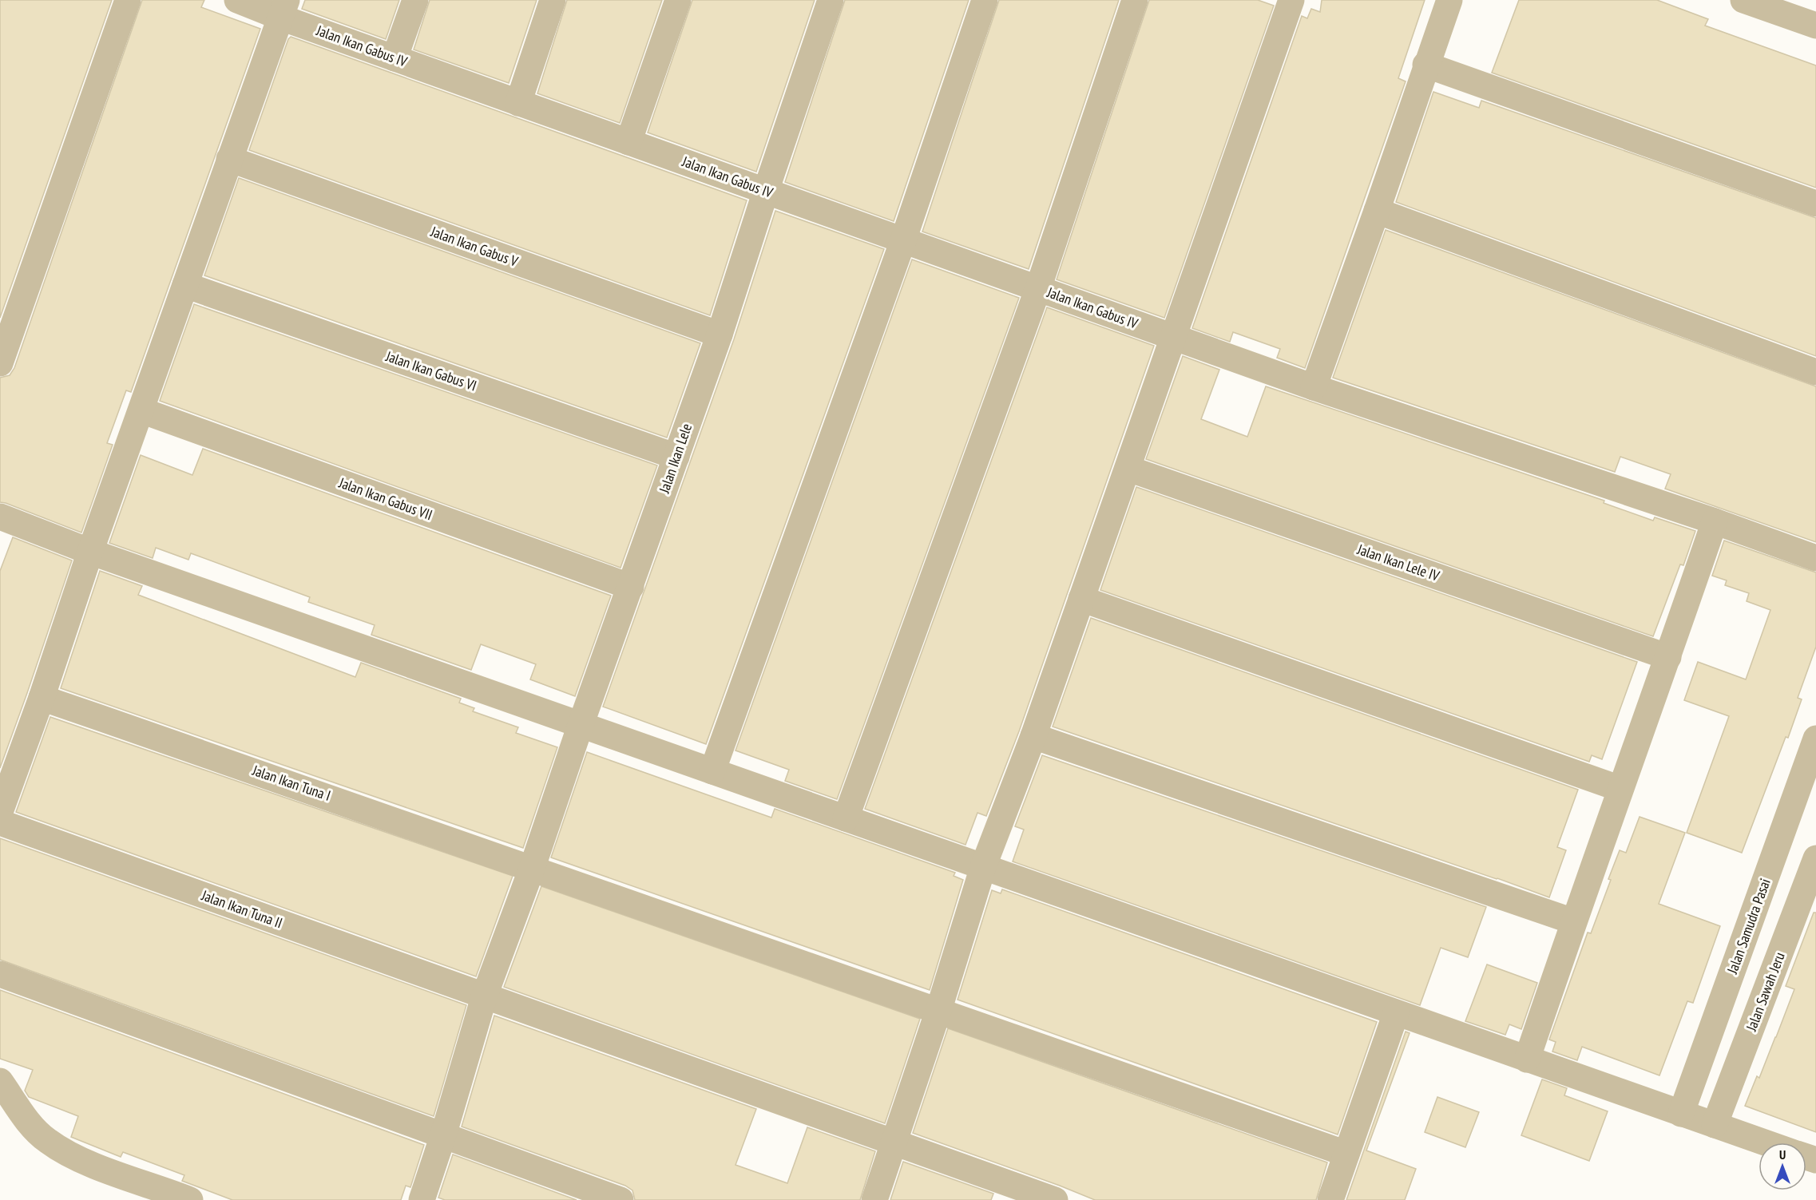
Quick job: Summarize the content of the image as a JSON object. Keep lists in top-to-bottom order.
{
  "streets": {
    "street": [
      "Jalan Ikan Gabus IV",
      "Jalan Ikan Gabus V",
      "Jalan Ikan Gabus VI",
      "Jalan Ikan Lele",
      "Jalan Ikan Gabus VII",
      "Jalan Ikan Lele IV",
      "Jalan Ikan Tuna I",
      "Jalan Ikan Tuna II",
      "Jalan Samudra Pasai",
      "Jalan Sawah Jeru"
    ]
  },
  "crossings": [
    ["Jalan Ikan Gabus IV", "Jalan Ikan Lele"],
    ["Jalan Ikan Gabus V", "Jalan Ikan Lele"],
    ["Jalan Ikan Gabus VI", "Jalan Ikan Lele"],
    ["Jalan Ikan Lele", "Jalan Ikan Gabus VII"],
    ["Jalan Ikan Lele", "Jalan Ikan Tuna I"],
    ["Jalan Ikan Lele", "Jalan Ikan Tuna II"]
  ],
  "north": "top"
}
